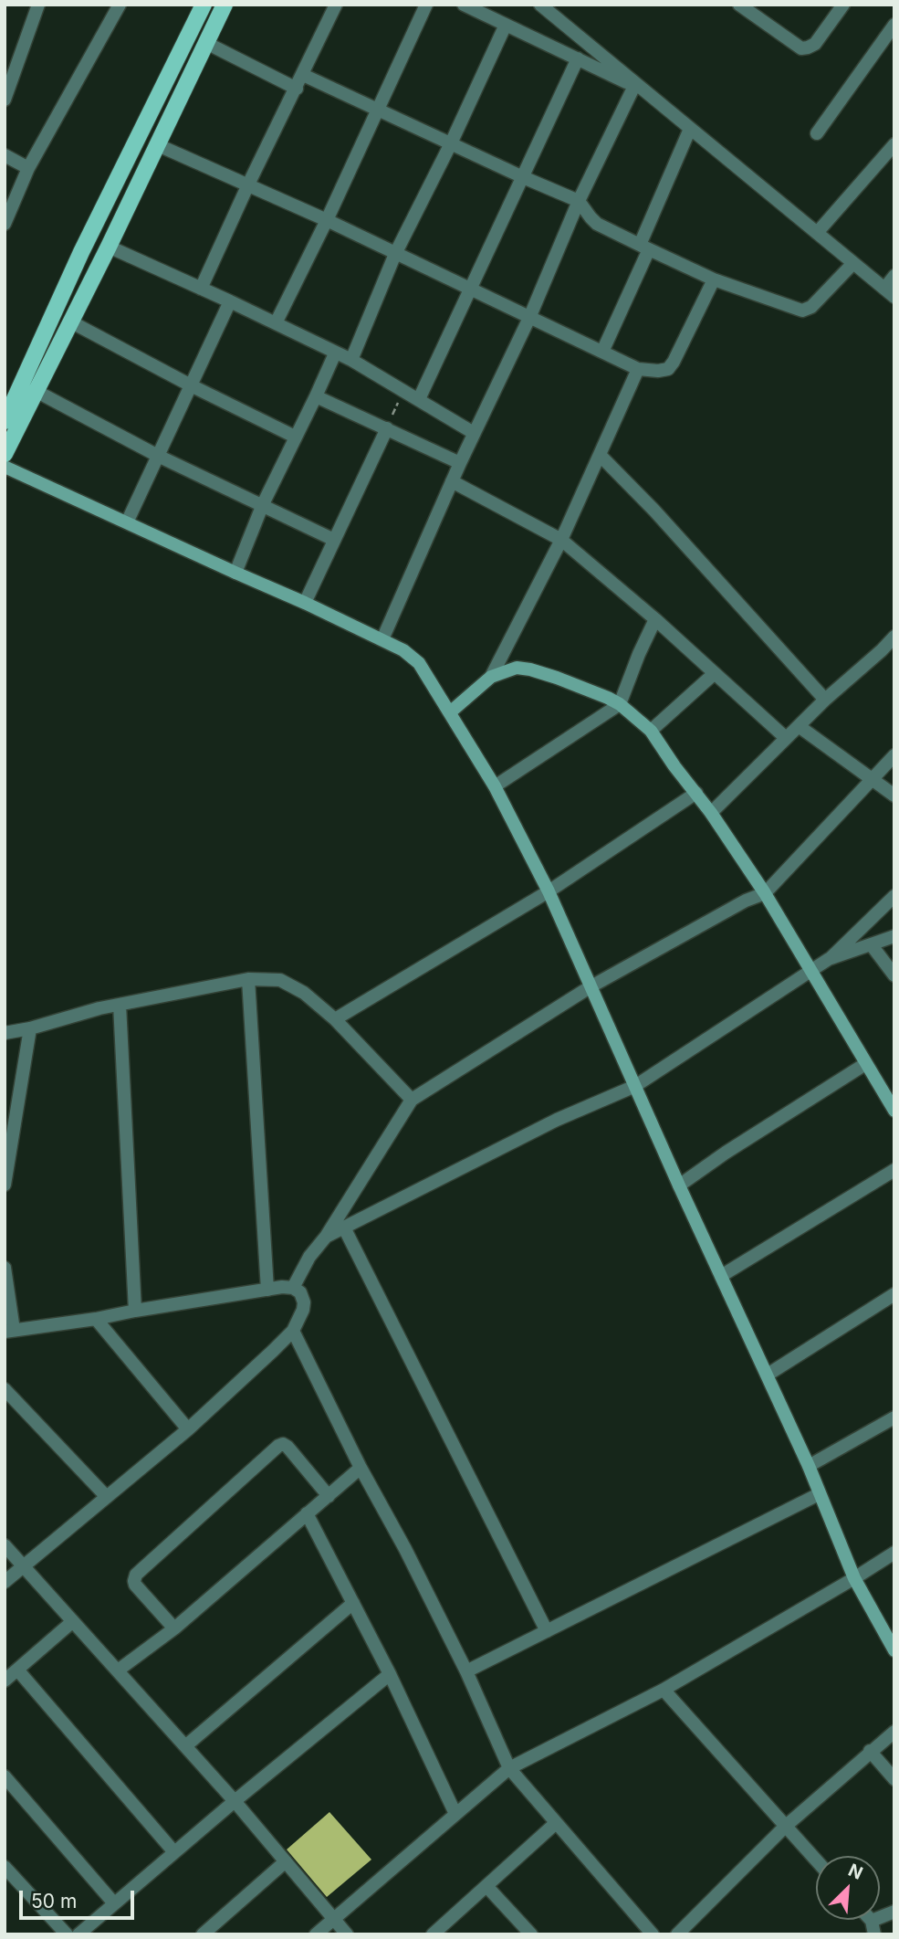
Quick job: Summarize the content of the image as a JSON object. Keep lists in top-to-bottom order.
{
  "scale_bar": "50 m",
  "north": "top right"
}
